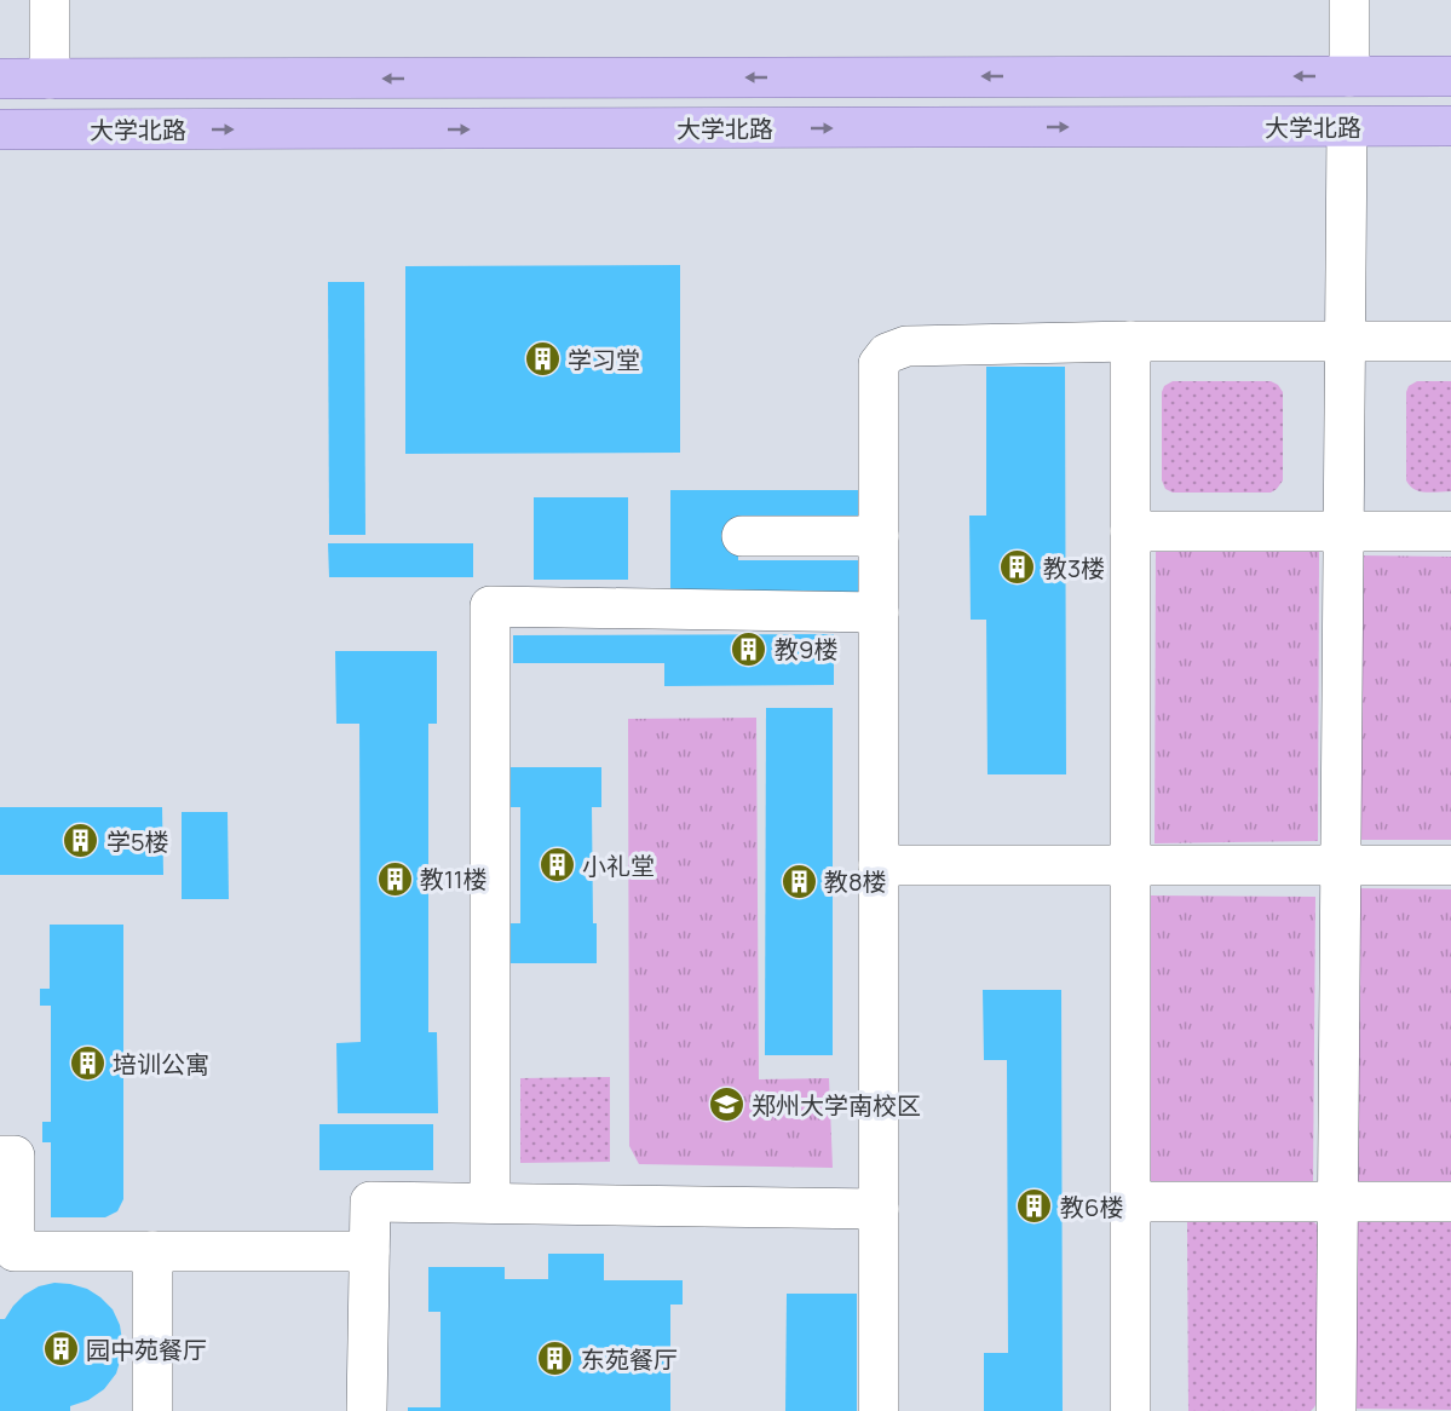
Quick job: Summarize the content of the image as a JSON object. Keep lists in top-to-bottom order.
{
  "streets": {
    "main road": ["大学北路"]
  },
  "places": {
    "building": [
      "学习堂",
      "教3楼",
      "教9楼",
      "学5楼",
      "小礼堂",
      "教11楼",
      "教8楼",
      "培训公寓",
      "教6楼",
      "园中苑餐厅",
      "东苑餐厅"
    ],
    "school or university": ["郑州大学南校区"]
  }
}
